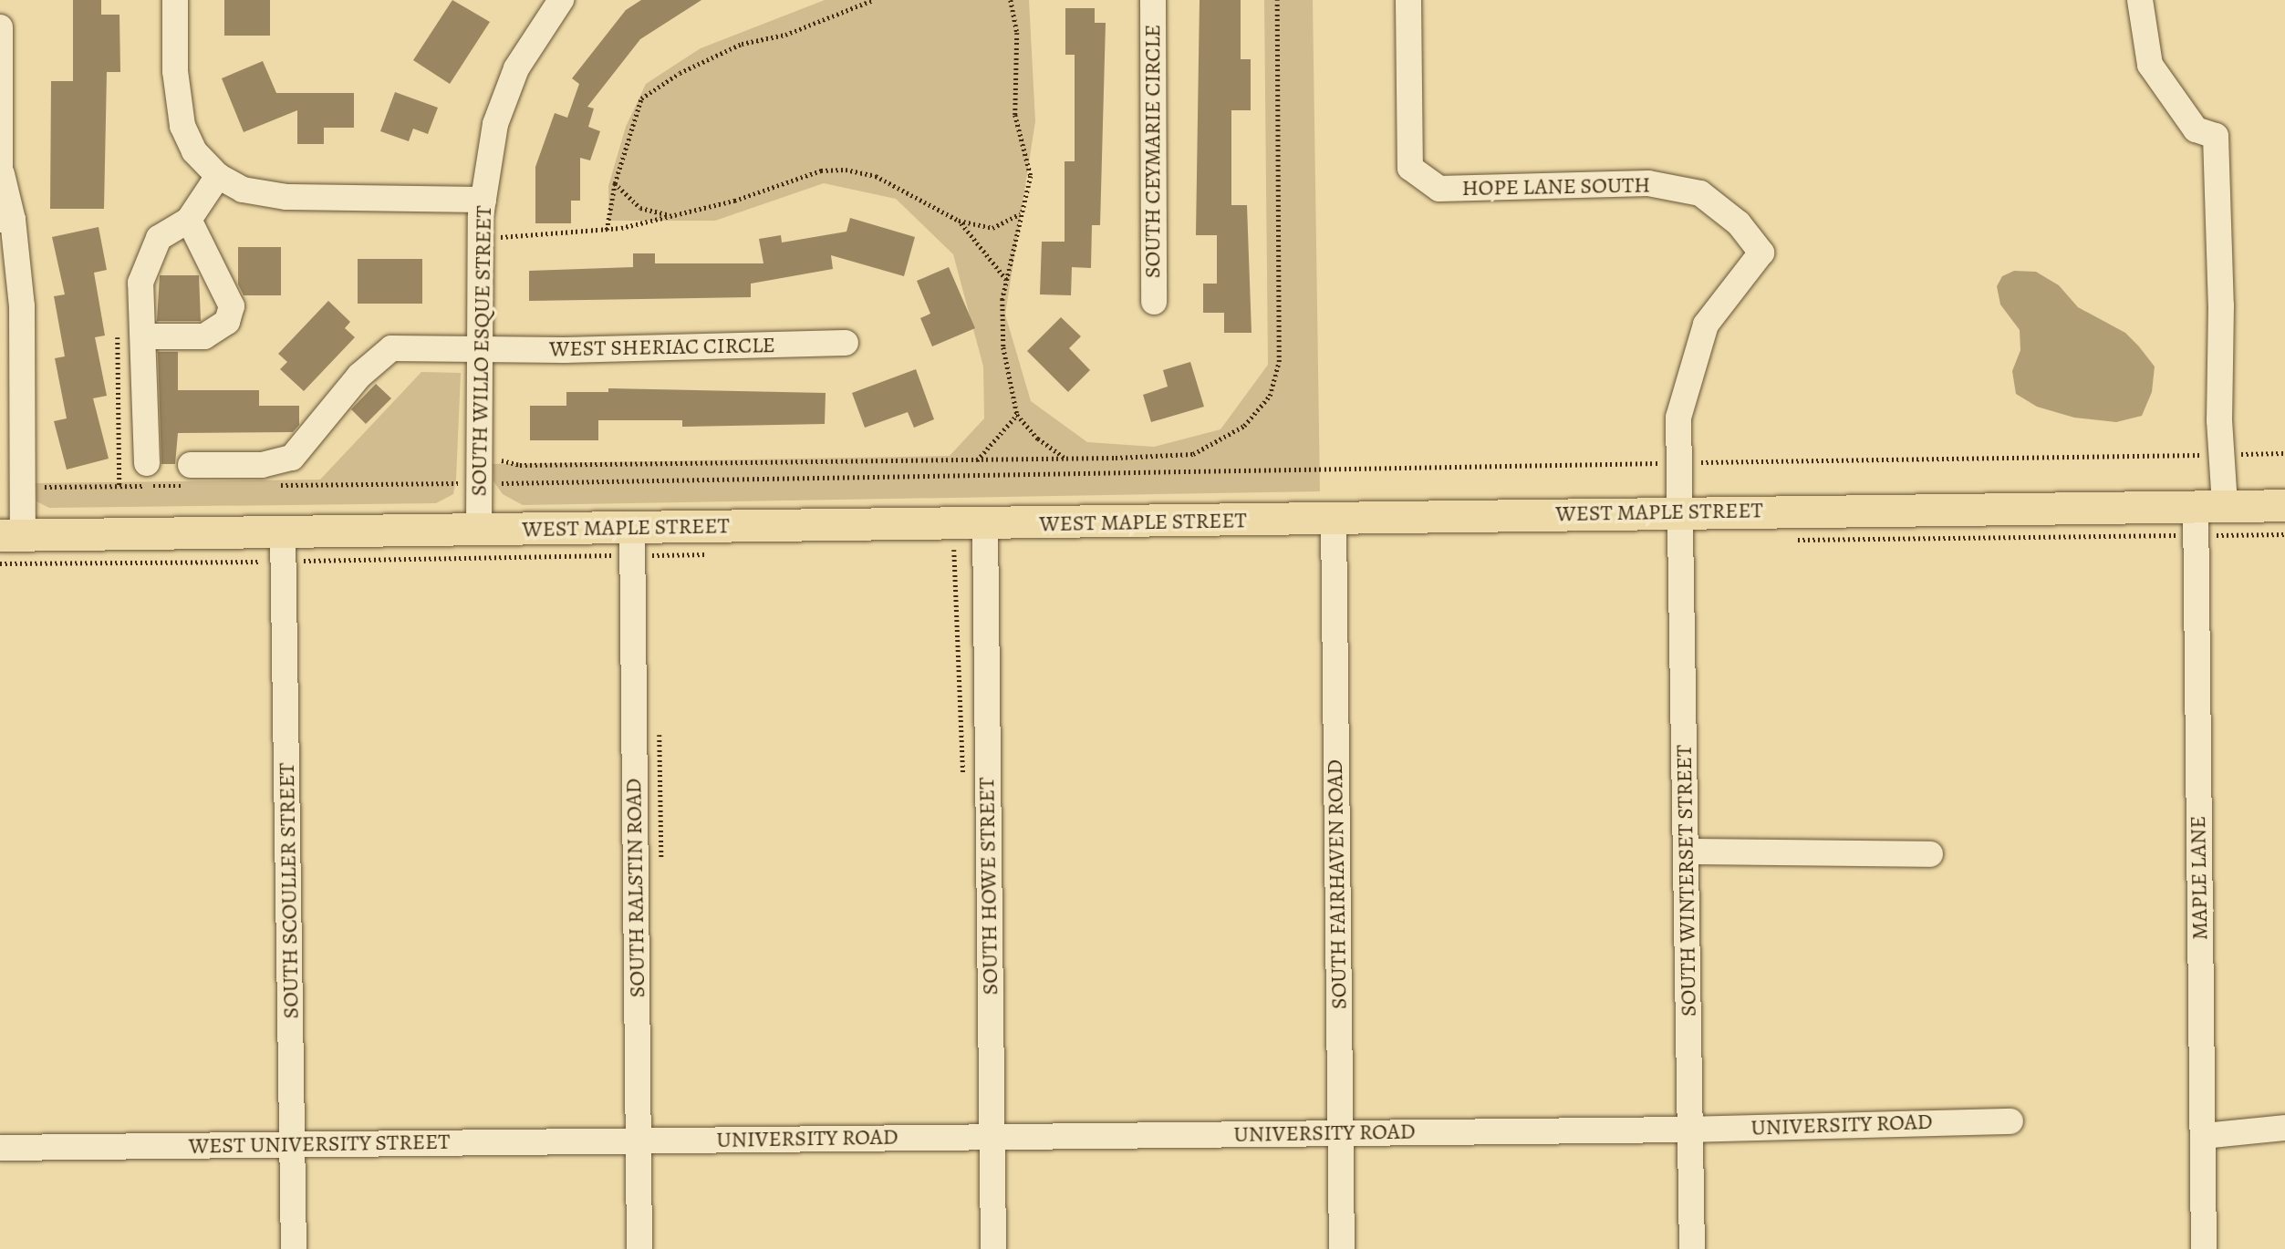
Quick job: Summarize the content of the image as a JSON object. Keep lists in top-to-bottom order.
{
  "streets": {
    "main road": ["WEST MAPLE STREET"],
    "street": [
      "SOUTH CEYMARIE CIRCLE",
      "HOPE LANE SOUTH",
      "WEST SHERIAC CIRCLE",
      "SOUTH WILLO ESQUE STREET",
      "MAPLE LANE",
      "SOUTH WINTERSET STREET",
      "SOUTH FAIRHAVEN ROAD",
      "SOUTH HOWE STREET",
      "SOUTH RALSTIN ROAD",
      "SOUTH SCOULLER STREET",
      "UNIVERSITY ROAD",
      "WEST UNIVERSITY STREET"
    ]
  },
  "crossings": [
    ["HOPE LANE SOUTH", "WEST MAPLE STREET"],
    ["HOPE LANE SOUTH", "SOUTH WINTERSET STREET"],
    ["WEST SHERIAC CIRCLE", "SOUTH WILLO ESQUE STREET"],
    ["SOUTH WILLO ESQUE STREET", "WEST MAPLE STREET"],
    ["WEST MAPLE STREET", "MAPLE LANE"],
    ["WEST MAPLE STREET", "SOUTH WINTERSET STREET"],
    ["WEST MAPLE STREET", "SOUTH FAIRHAVEN ROAD"],
    ["WEST MAPLE STREET", "SOUTH HOWE STREET"],
    ["WEST MAPLE STREET", "SOUTH RALSTIN ROAD"],
    ["WEST MAPLE STREET", "SOUTH SCOULLER STREET"],
    ["SOUTH WINTERSET STREET", "UNIVERSITY ROAD"],
    ["SOUTH FAIRHAVEN ROAD", "UNIVERSITY ROAD"],
    ["SOUTH HOWE STREET", "UNIVERSITY ROAD"],
    ["SOUTH RALSTIN ROAD", "UNIVERSITY ROAD"],
    ["SOUTH RALSTIN ROAD", "WEST UNIVERSITY STREET"],
    ["SOUTH SCOULLER STREET", "WEST UNIVERSITY STREET"],
    ["UNIVERSITY ROAD", "WEST UNIVERSITY STREET"]
  ]
}
